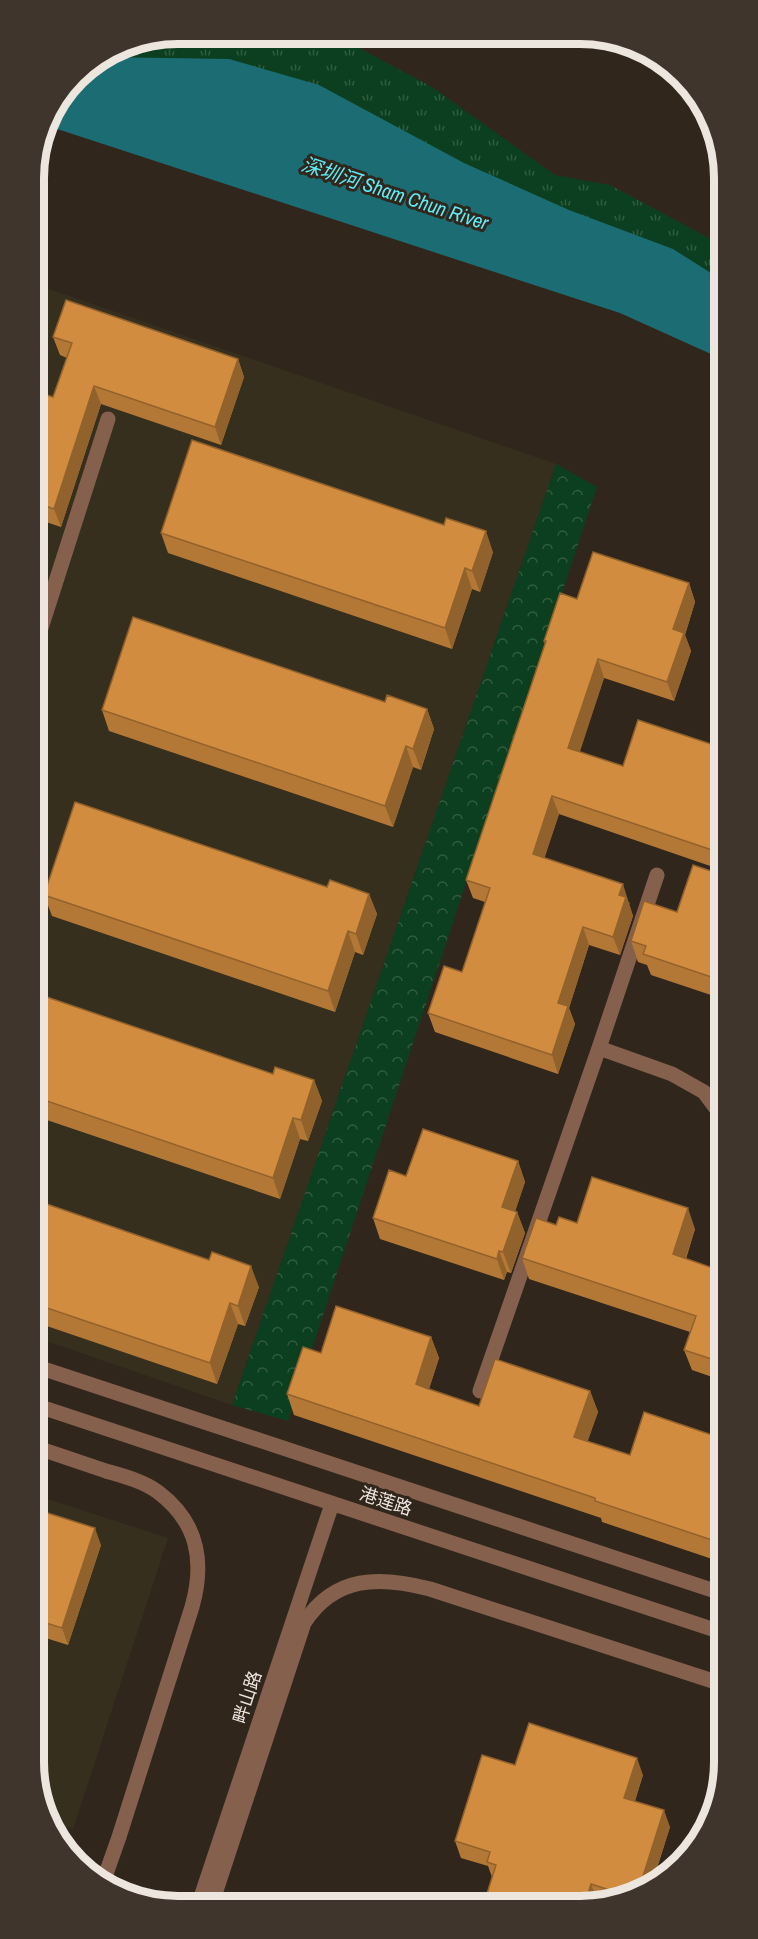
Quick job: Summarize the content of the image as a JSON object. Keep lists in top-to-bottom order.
{
  "streets": {
    "street": ["港莲路", "畔山路"]
  },
  "crossings": [
    ["港莲路", "畔山路"]
  ],
  "water": ["深圳河 Sham Chun River"]
}
